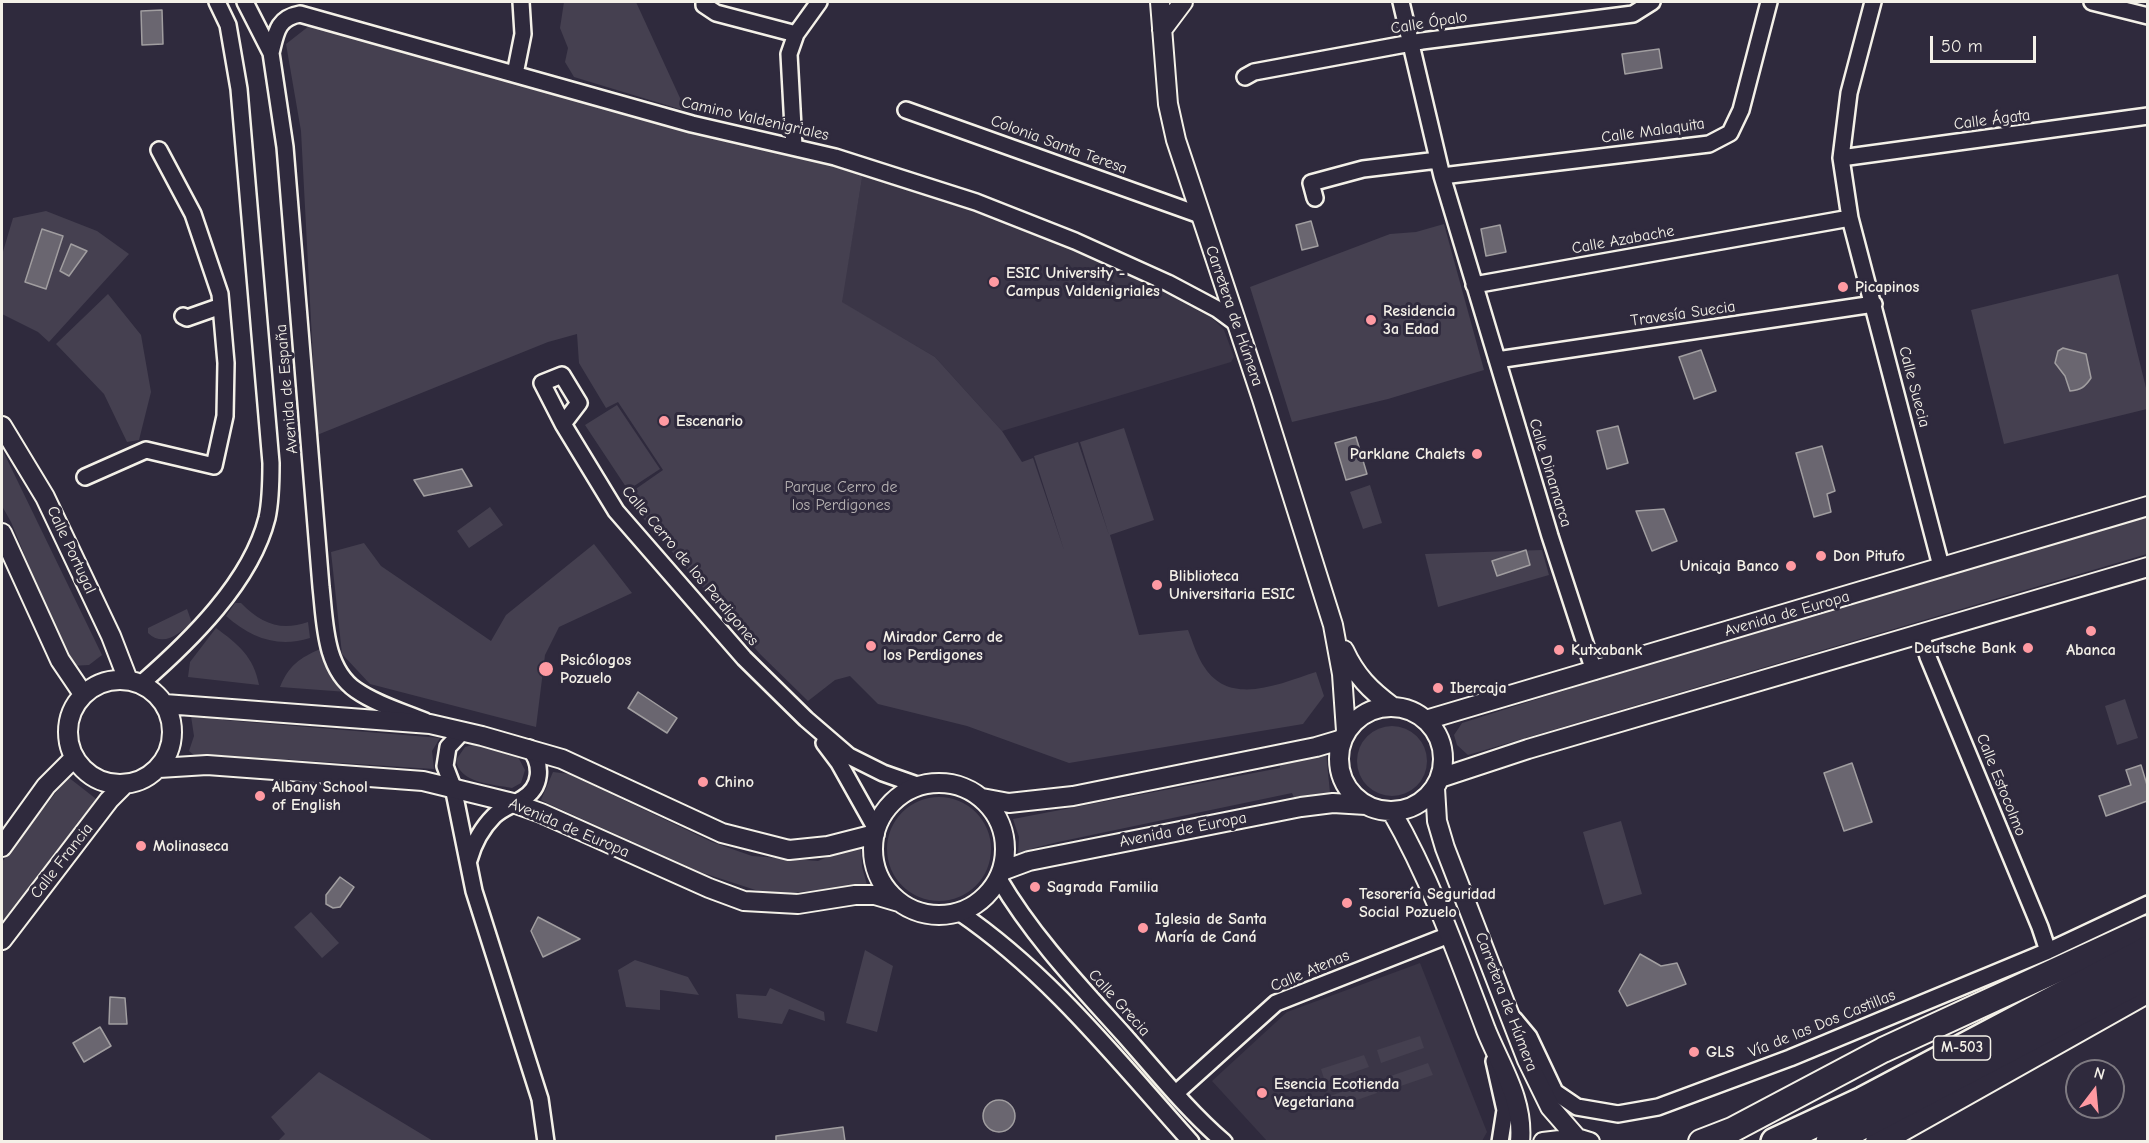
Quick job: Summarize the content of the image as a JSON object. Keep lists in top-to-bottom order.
{
  "streets": {
    "highway": ["M-503"],
    "street": [
      "Calle Ópalo",
      "Camino Valdenigriales",
      "Calle Ágata",
      "Calle Malaquita",
      "Colonia Santa Teresa",
      "Calle Azabache",
      "Travesía Suecia",
      "Carretera de Húmera",
      "Calle Suecia",
      "Avenida de España",
      "Calle Dinamarca",
      "Calle Portugal",
      "Calle Cerro de los Perdigones",
      "Avenida de Europa",
      "Calle Estocolmo",
      "Calle Francia",
      "Calle Atenas",
      "Calle Grecia",
      "Vía de las Dos Castillas"
    ]
  },
  "crossings": [
    ["Camino Valdenigriales", "Carretera de Húmera"],
    ["Camino Valdenigriales", "Avenida de España"],
    ["Colonia Santa Teresa", "Carretera de Húmera"],
    ["Calle Azabache", "Calle Suecia"],
    ["Calle Azabache", "Calle Dinamarca"],
    ["Travesía Suecia", "Calle Suecia"],
    ["Travesía Suecia", "Calle Dinamarca"],
    ["Carretera de Húmera", "Avenida de Europa"],
    ["Carretera de Húmera", "Calle Atenas"],
    ["Carretera de Húmera", "Vía de las Dos Castillas"],
    ["Calle Suecia", "Avenida de Europa"],
    ["Avenida de España", "Calle Portugal"],
    ["Avenida de España", "Avenida de Europa"],
    ["Avenida de España", "Calle Francia"],
    ["Calle Dinamarca", "Avenida de Europa"],
    ["Calle Portugal", "Avenida de Europa"],
    ["Calle Portugal", "Calle Francia"],
    ["Calle Cerro de los Perdigones", "Avenida de Europa"],
    ["Calle Cerro de los Perdigones", "Calle Grecia"],
    ["Avenida de Europa", "Calle Francia"],
    ["Avenida de Europa", "Calle Grecia"],
    ["Calle Estocolmo", "Vía de las Dos Castillas"],
    ["Calle Atenas", "Calle Grecia"]
  ],
  "parks": ["Parque Cerro de los Perdigones"],
  "places": [
    "ESIC University - Campus Valdenigriales",
    "Picapinos",
    "Residencia 3a Edad",
    "Escenario",
    "Parklane Chalets",
    "Don Pitufo",
    "Unicaja Banco",
    "Bliblioteca Universitaria ESIC",
    "Abanca",
    "Mirador Cerro de los Perdigones",
    "Deutsche Bank",
    "Kutxabank",
    "Psicólogos Pozuelo",
    "Ibercaja",
    "Chino",
    "Albany School of English",
    "Molinaseca",
    "Sagrada Familia",
    "Tesorería Seguridad Social Pozuelo",
    "Iglesia de Santa María de Caná",
    "GLS",
    "Esencia Ecotienda Vegetariana"
  ],
  "scale_bar": "50 m",
  "north": "top"
}
